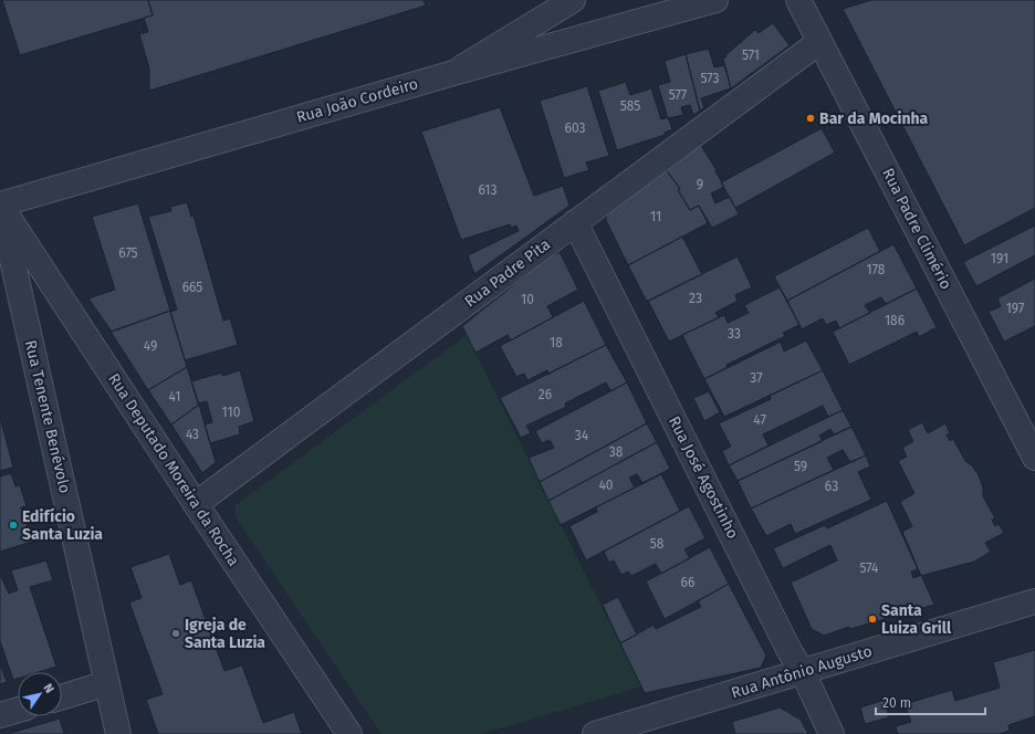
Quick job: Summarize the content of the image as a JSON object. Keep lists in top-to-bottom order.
{
  "streets": {
    "street": [
      "Rua João Cordeiro",
      "Rua Padre Climério",
      "Rua Padre Pita",
      "Rua Tenente Benévolo",
      "Rua Deputado Moreira da Rocha",
      "Rua José Agostinho",
      "Rua Antônio Augusto"
    ]
  },
  "crossings": [
    ["Rua João Cordeiro", "Rua Tenente Benévolo"],
    ["Rua João Cordeiro", "Rua Deputado Moreira da Rocha"],
    ["Rua Padre Climério", "Rua Padre Pita"],
    ["Rua Padre Pita", "Rua Deputado Moreira da Rocha"],
    ["Rua Padre Pita", "Rua José Agostinho"],
    ["Rua Tenente Benévolo", "Rua Deputado Moreira da Rocha"],
    ["Rua José Agostinho", "Rua Antônio Augusto"]
  ],
  "places": [
    "Bar da Mocinha",
    "Edifício Santa Luzia",
    "Santa Luiza Grill",
    "Igreja de Santa Luzia"
  ],
  "house_numbers": [
    "571",
    "573",
    "577",
    "585",
    "603",
    "9",
    "613",
    "11",
    "675",
    "191",
    "178",
    "665",
    "23",
    "10",
    "197",
    "186",
    "33",
    "18",
    "49",
    "37",
    "26",
    "41",
    "110",
    "47",
    "43",
    "34",
    "38",
    "59",
    "40",
    "63",
    "58",
    "574",
    "66"
  ],
  "scale_bar": "20 m",
  "north": "top right"
}
